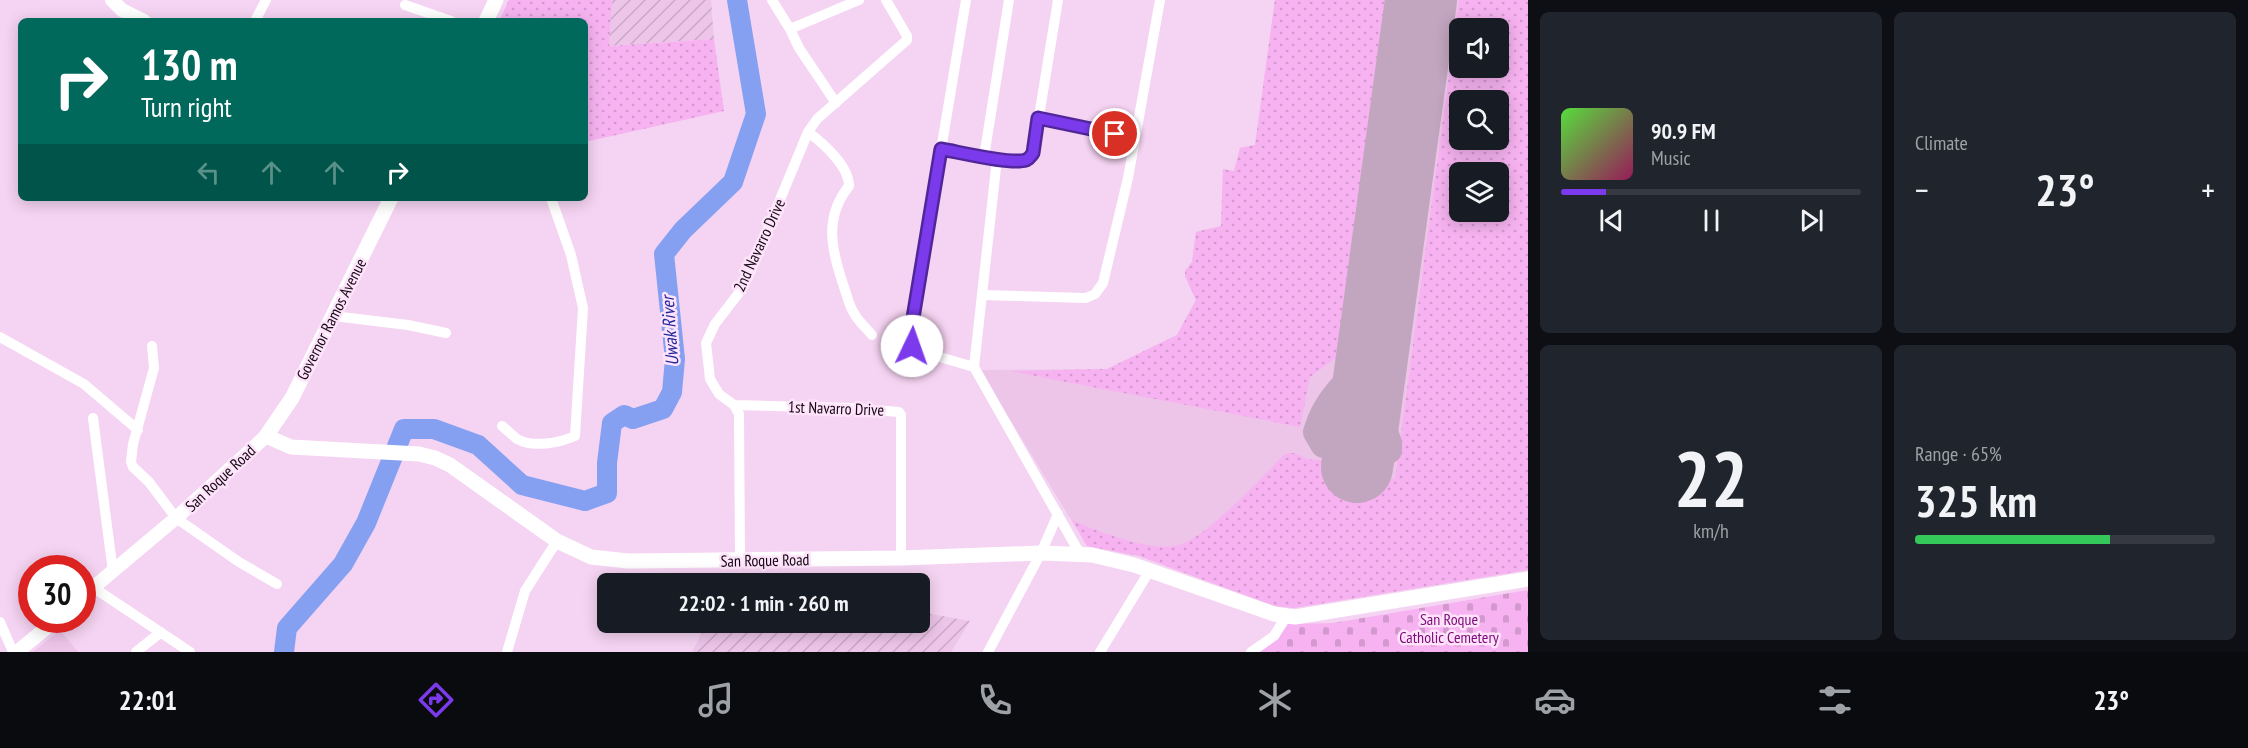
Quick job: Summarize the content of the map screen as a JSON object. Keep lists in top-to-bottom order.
{
  "streets": {
    "main road": ["Governor Ramos Avenue", "San Roque Road"],
    "street": ["2nd Navarro Drive", "1st Navarro Drive"]
  },
  "crossings": [
    ["2nd Navarro Drive", "1st Navarro Drive"],
    ["Governor Ramos Avenue", "San Roque Road"],
    ["1st Navarro Drive", "San Roque Road"]
  ],
  "water": ["Uwak River"],
  "parks": ["San Roque Catholic Cemetery"],
  "page": {
    "tile": [
      "Climate",
      ["22", "km/h"],
      ["Range · 65%", "325 km"]
    ],
    "turn": ["130 m", "Turn right"],
    "song": ["90.9 FM", "Music"],
    "heat": ["−", "23°", "+"],
    "limit": "30",
    "trip": "22:02 · 1 min · 260 m",
    "tabs": ["22:01", "23°"]
  }
}
